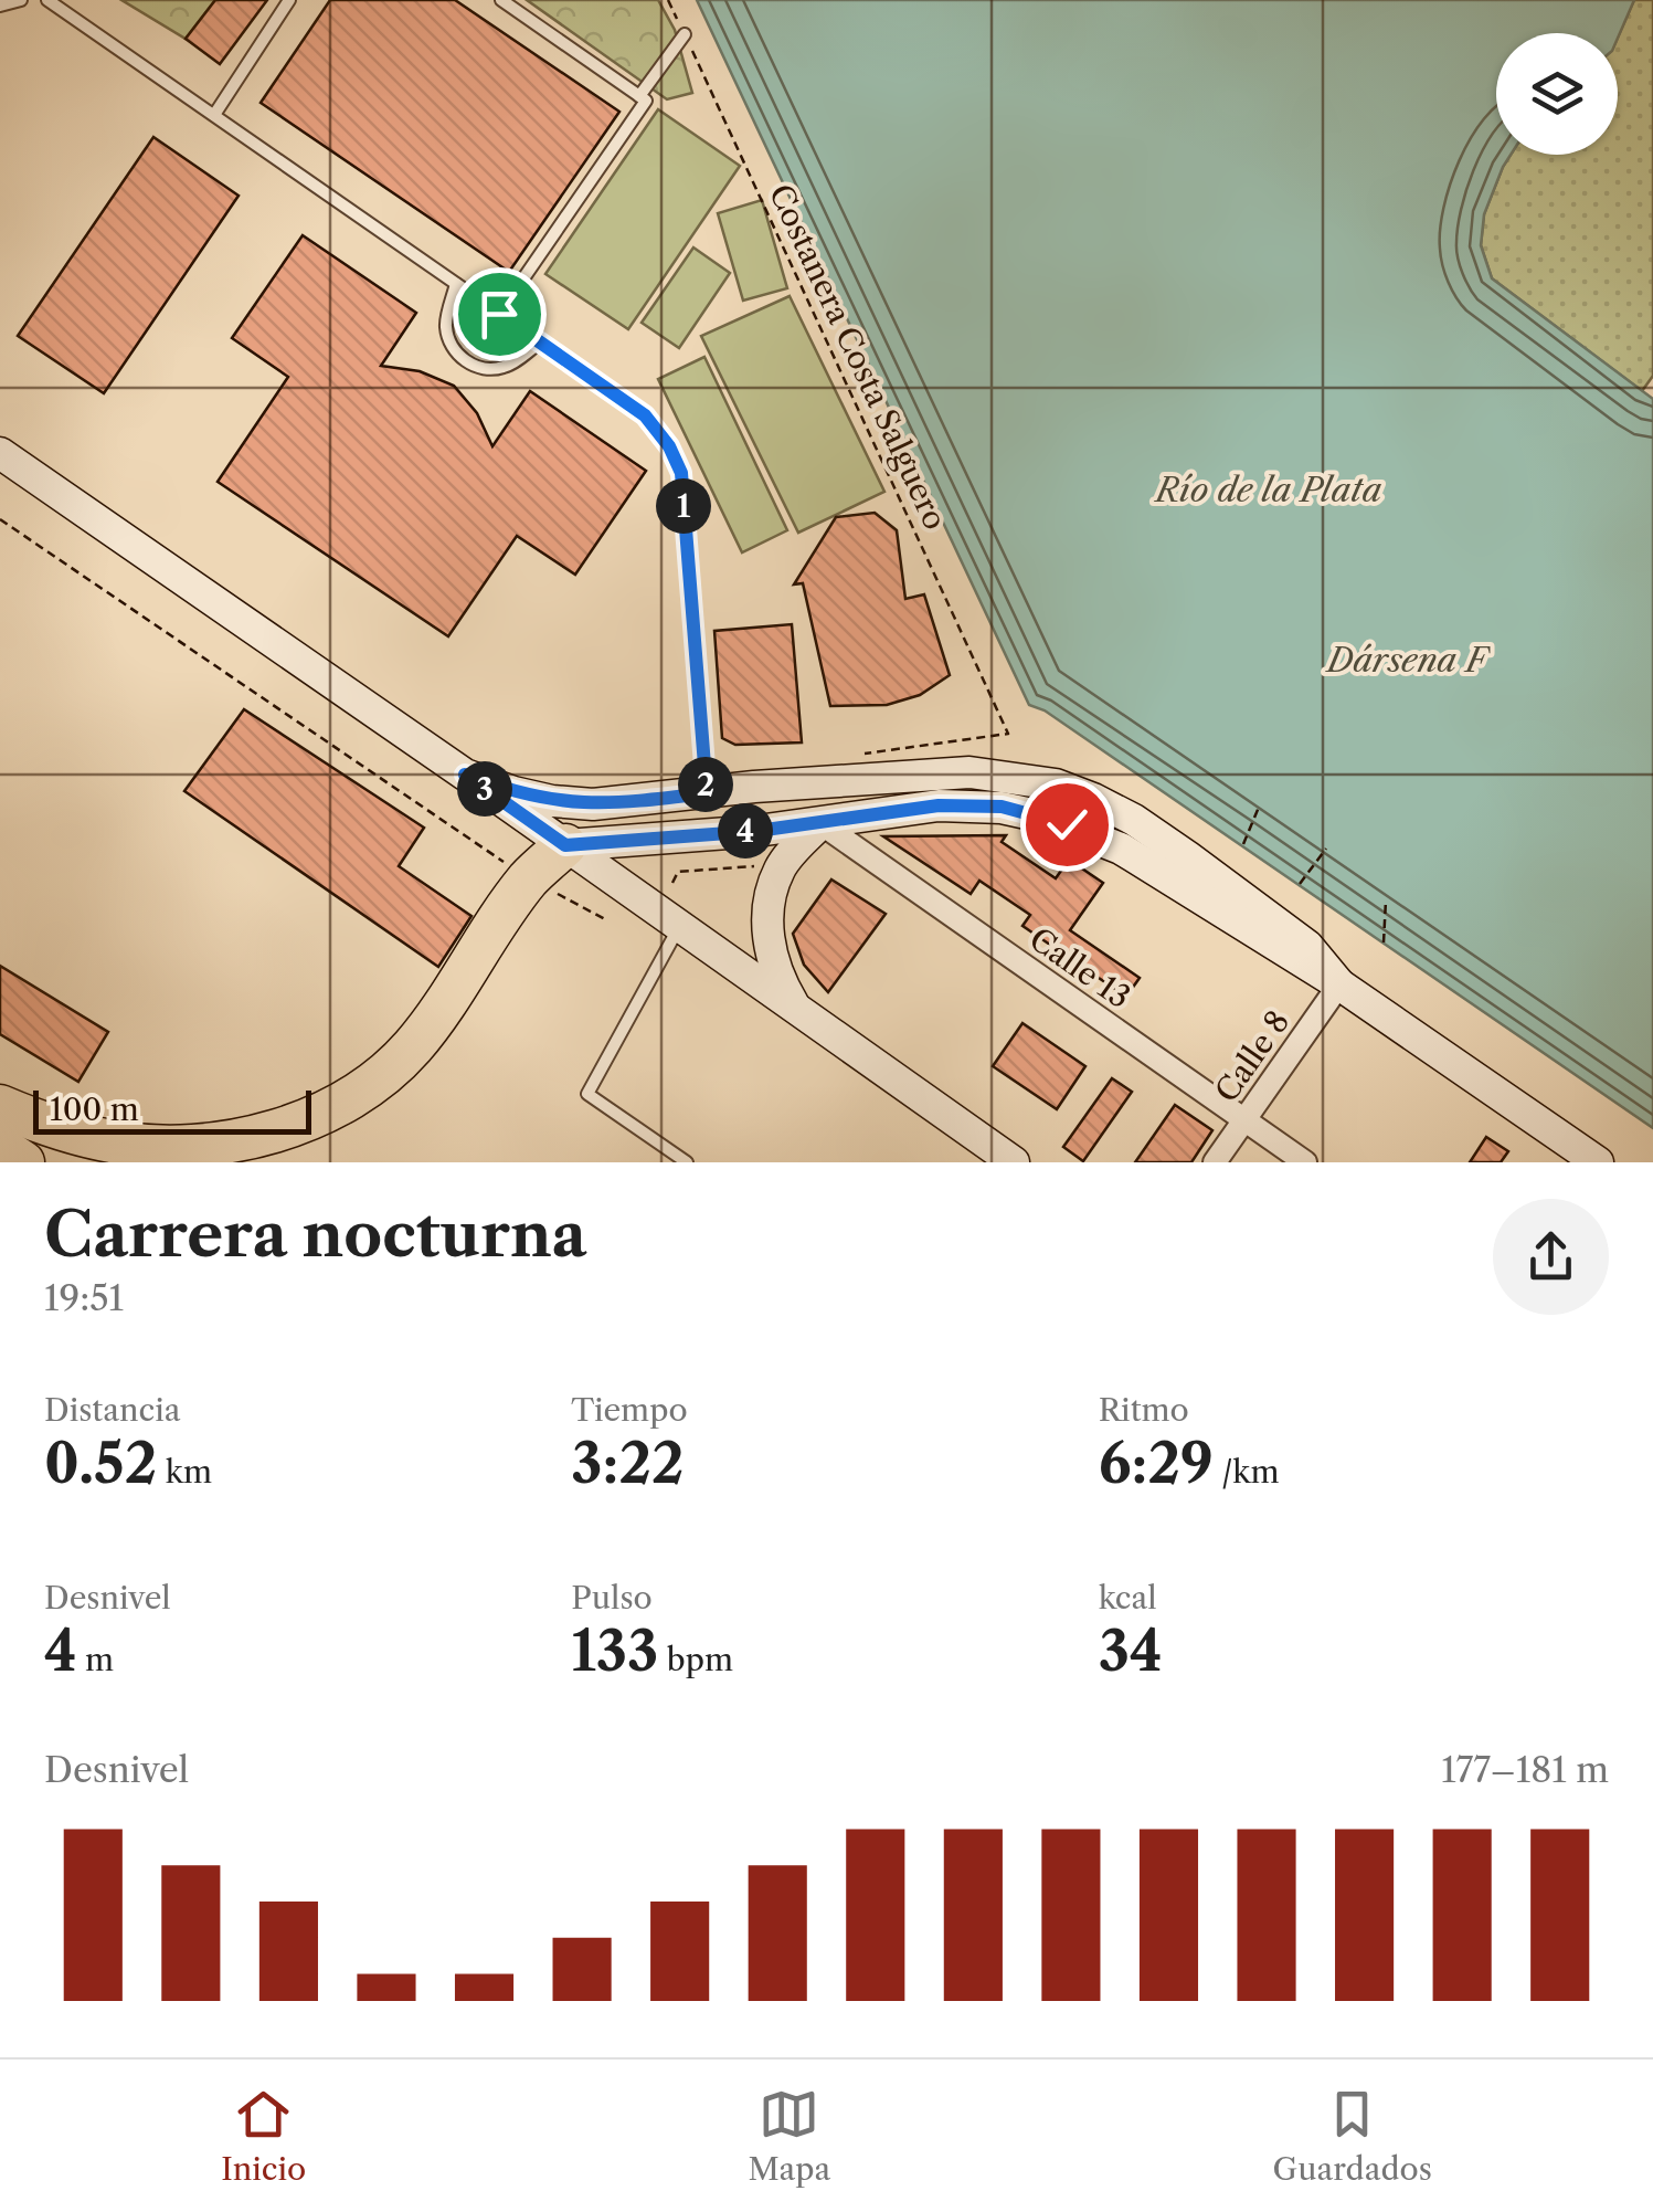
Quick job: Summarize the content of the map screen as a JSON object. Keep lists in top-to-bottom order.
{
  "streets": {
    "street": ["Calle 13", "Calle 8"],
    "path": ["Costanera Costa Salguero"]
  },
  "crossings": [
    ["Calle 13", "Calle 8"]
  ],
  "water": ["Río de la Plata", "Dársena F"],
  "scale_bar": "100 m",
  "page": {
    "pins": [
      "1",
      "2",
      "3",
      "4"
    ],
    "scale": "100 m",
    "heading": ["Carrera nocturna", "19:51"],
    "stats": [
      ["Distancia", "0.52 km"],
      ["Tiempo", "3:22"],
      ["Ritmo", "6:29 /km"],
      ["Desnivel", "4 m"],
      ["Pulso", "133 bpm"],
      ["kcal", "34"]
    ],
    "chart": ["Desnivel", "177–181 m"],
    "tabs": ["Inicio", "Mapa", "Guardados"]
  }
}
